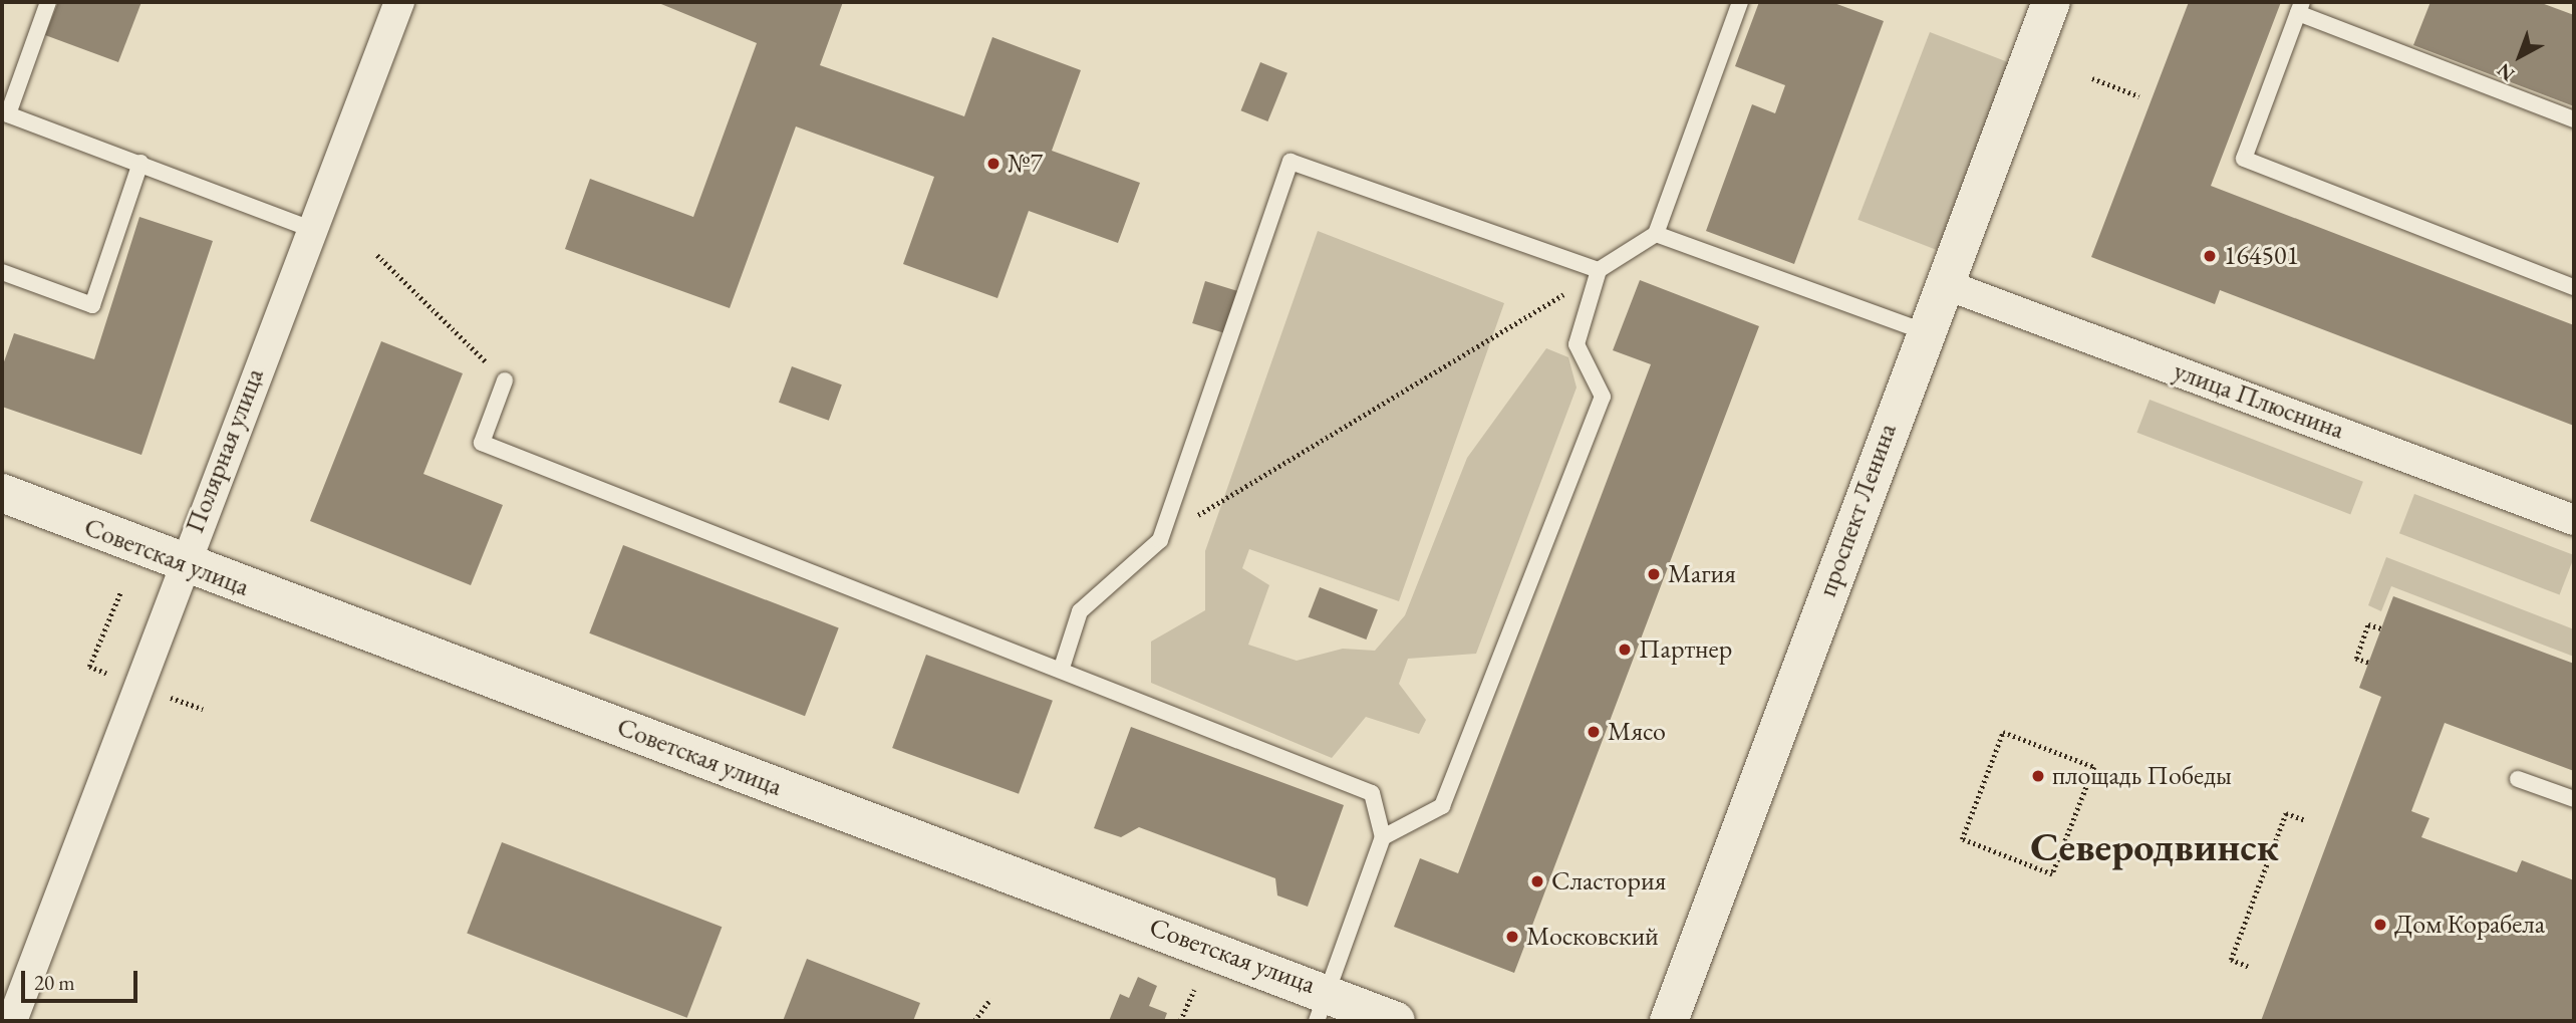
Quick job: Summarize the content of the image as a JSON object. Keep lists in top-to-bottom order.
{
  "streets": {
    "street": [
      "улица Плюснина",
      "Полярная улица",
      "проспект Ленина",
      "Советская улица"
    ]
  },
  "crossings": [
    ["улица Плюснина", "проспект Ленина"],
    ["Полярная улица", "Советская улица"]
  ],
  "districts": ["Северодвинск"],
  "places": [
    "№7",
    "164501",
    "Магия",
    "Партнер",
    "Мясо",
    "площадь Победы",
    "Сластория",
    "Дом Корабела",
    "Московский"
  ],
  "scale_bar": "20 m",
  "north": "bottom left"
}
